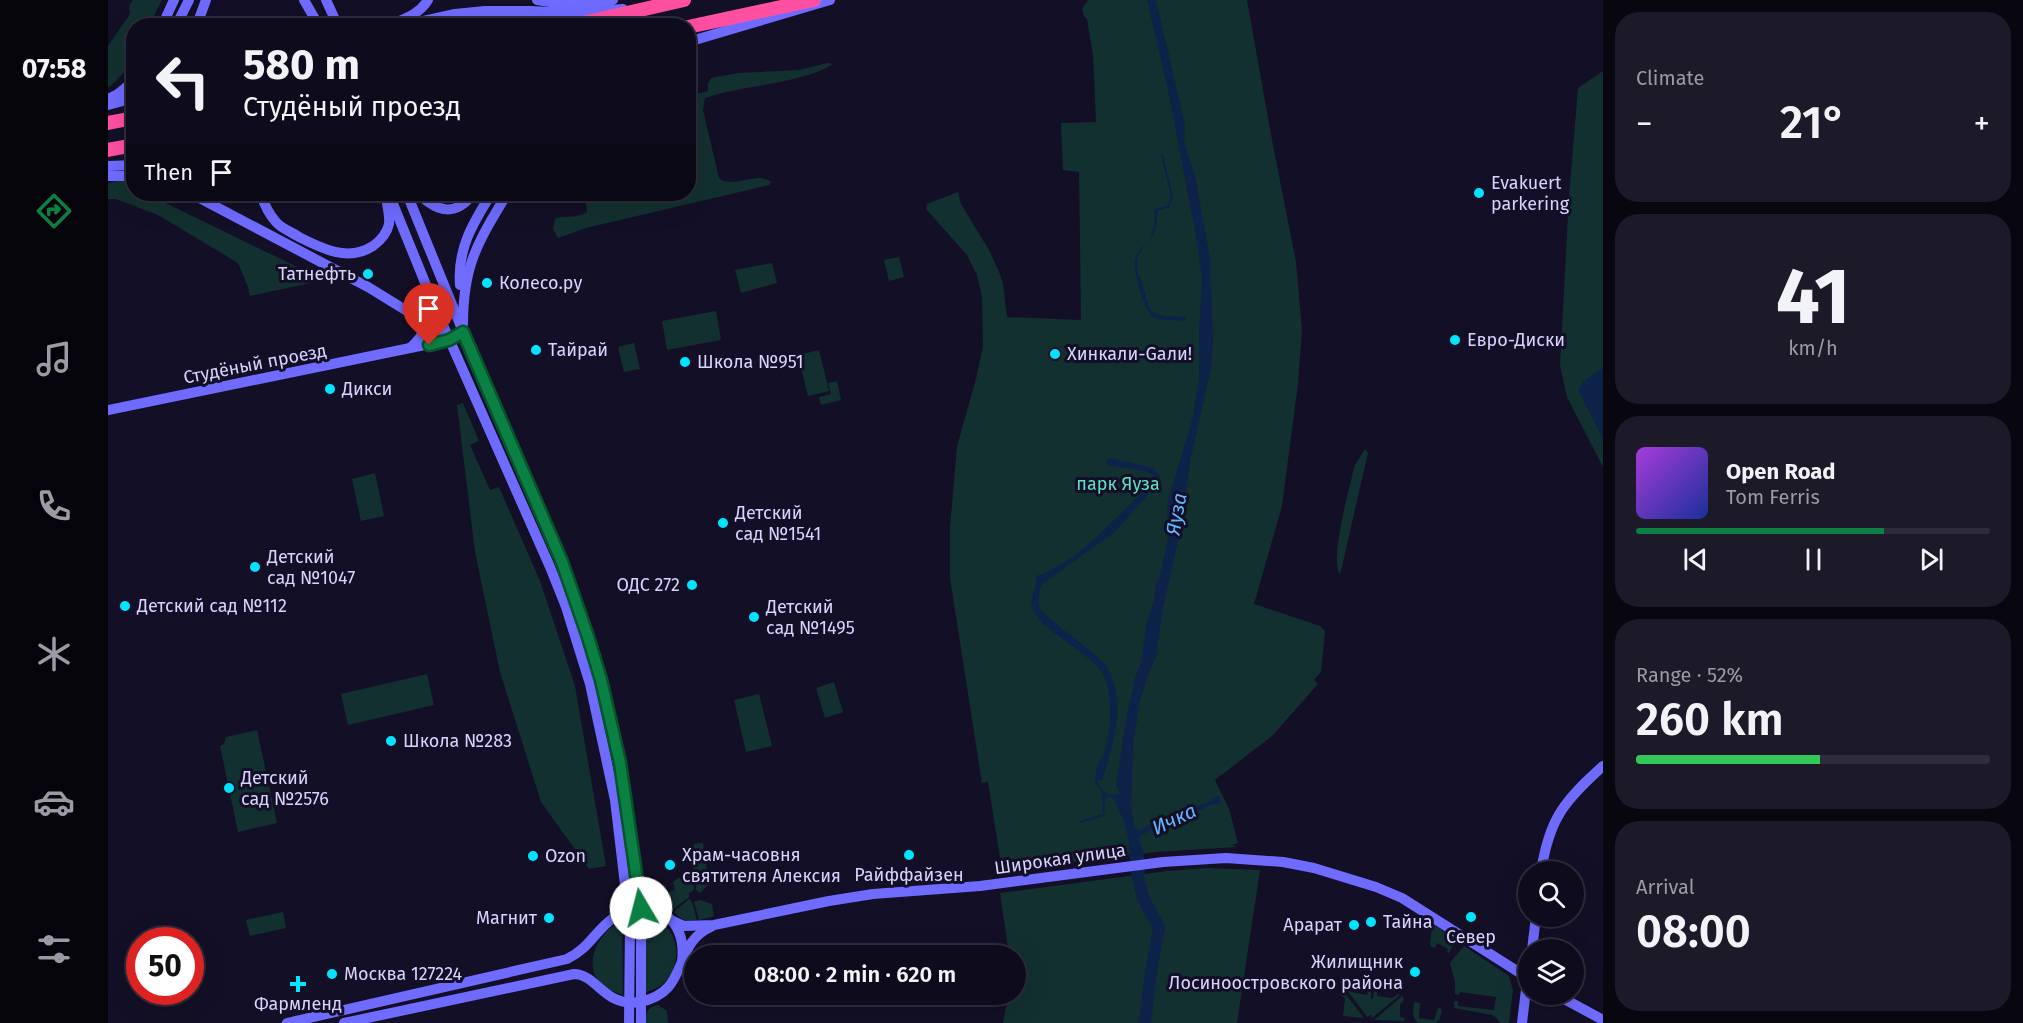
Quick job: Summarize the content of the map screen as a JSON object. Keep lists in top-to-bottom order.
{
  "streets": {
    "main road": ["Студёный проезд", "Широкая улица"]
  },
  "water": ["Яуза", "Ичка"],
  "parks": ["парк Яуза"],
  "places": {
    "other": [
      "Evakuert parkering",
      "Татнефть",
      "Колесо.ру",
      "Евро-Диски",
      "Тайрай",
      "Хинкали-Gали!",
      "Школа №951",
      "Дикси",
      "Детский сад №1541",
      "Детский сад №1047",
      "ОДС 272",
      "Детский сад №112",
      "Детский сад №1495",
      "Школа №283",
      "Детский сад №2576",
      "Райффайзен",
      "Ozon",
      "Храм-часовня святителя Алексия",
      "Север",
      "Магнит",
      "Тайна",
      "Арарат",
      "Жилищник Лосиноостровского района",
      "Москва 127224"
    ],
    "health": ["Фармленд"]
  },
  "page": {
    "tabs": "07:58",
    "tile": [
      "Climate",
      ["41", "km/h"],
      ["Range · 52%", "260 km"],
      ["Arrival", "08:00"]
    ],
    "turn": ["580 m", "Студёный проезд"],
    "heat": ["−", "21°", "+"],
    "then": "Then",
    "song": ["Open Road", "Tom Ferris"],
    "limit": "50",
    "trip": "08:00 · 2 min · 620 m"
  }
}
